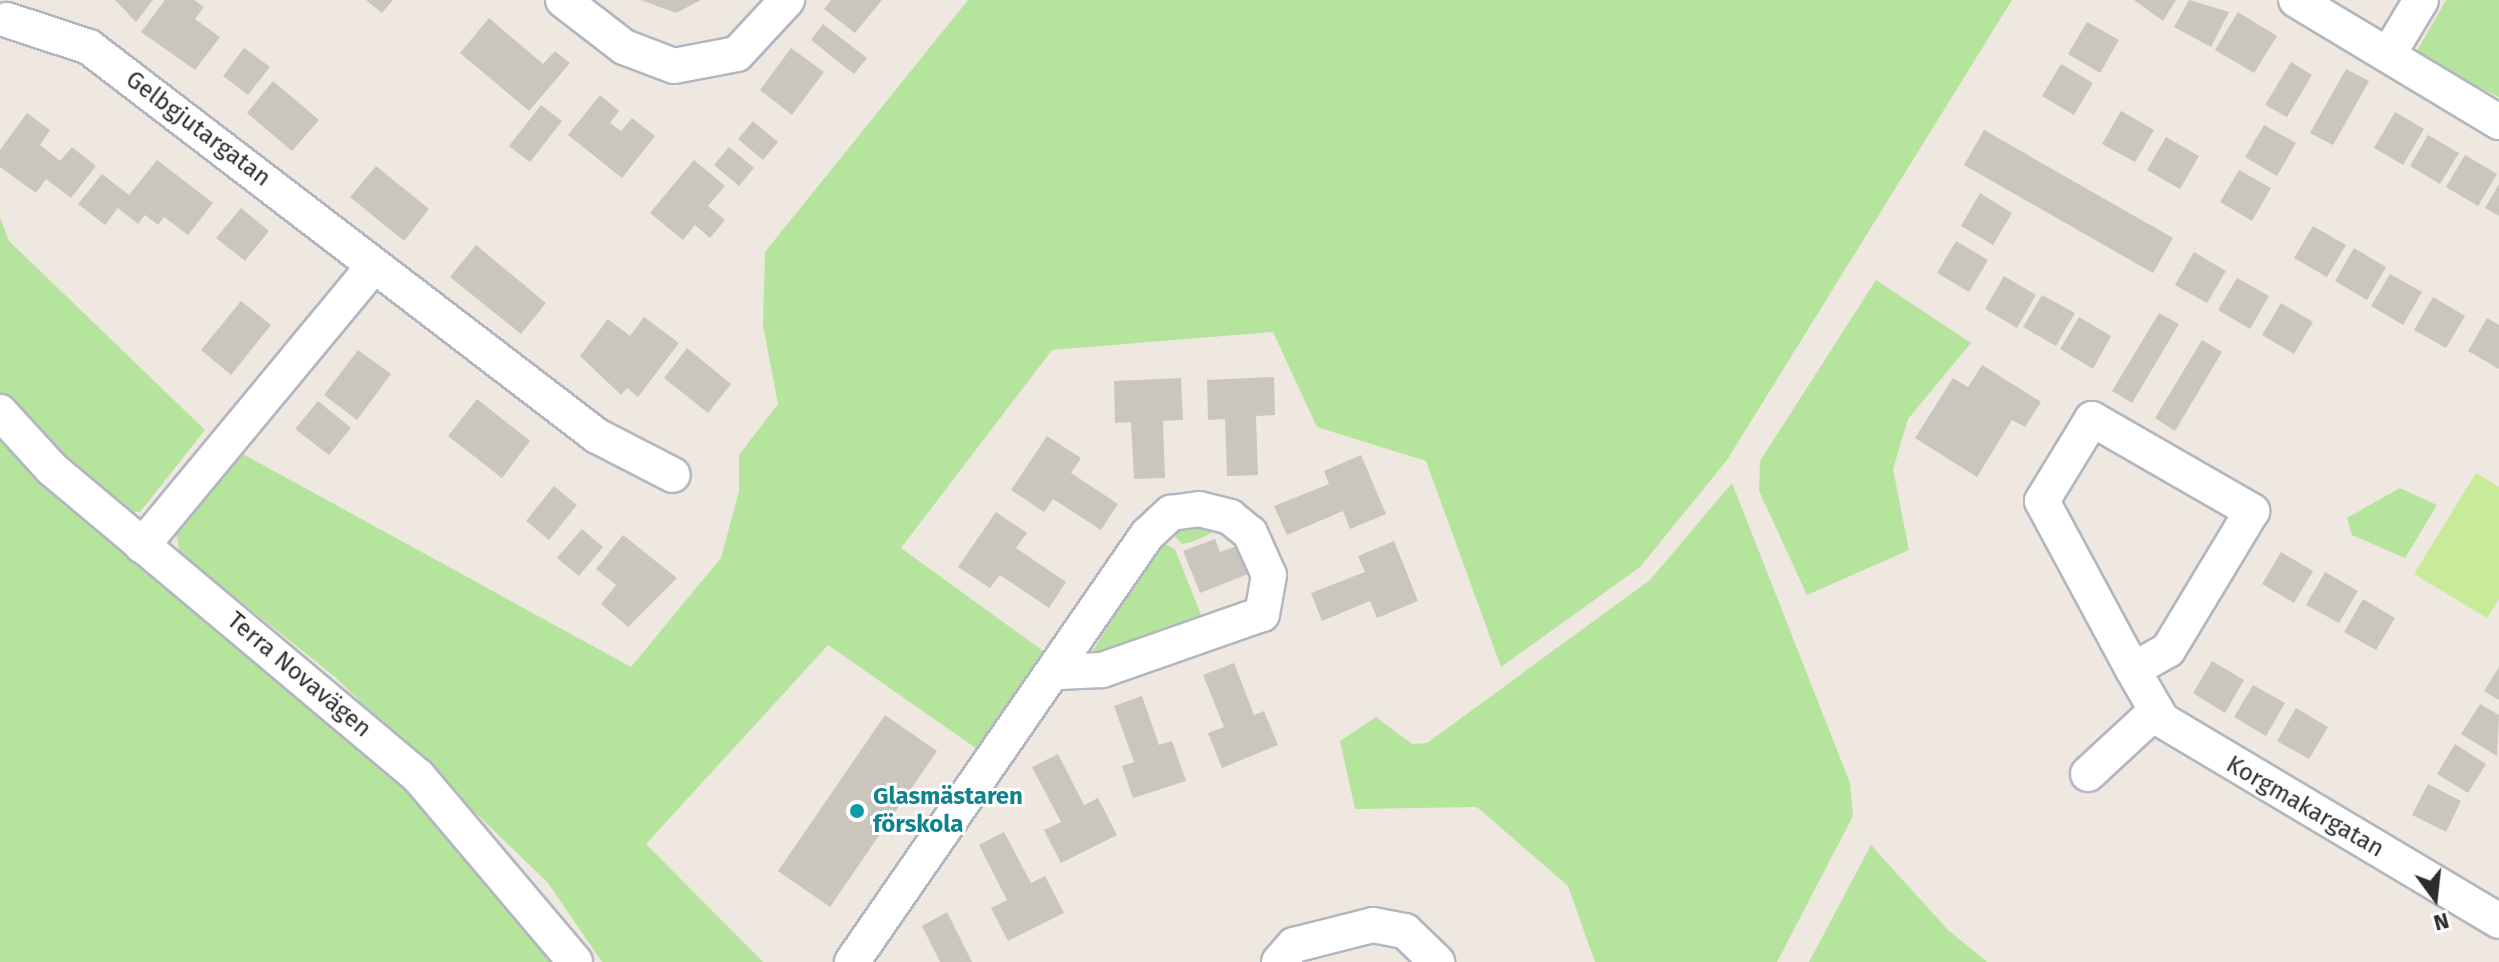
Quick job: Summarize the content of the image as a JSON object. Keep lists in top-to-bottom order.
{
  "streets": {
    "street": ["Gelbgjutargatan", "Terra Novavägen", "Korgmakargatan"]
  },
  "places": ["Glasmästaren förskola"],
  "north": "bottom"
}
